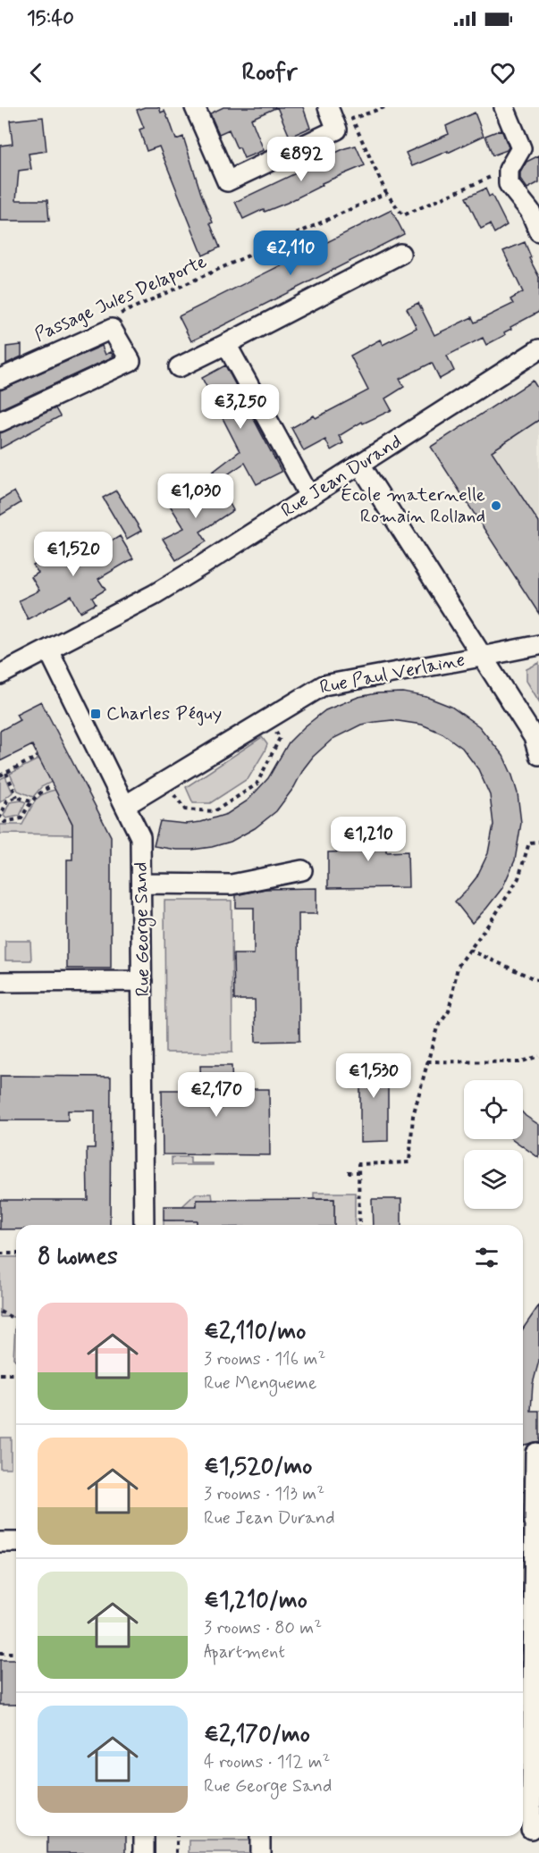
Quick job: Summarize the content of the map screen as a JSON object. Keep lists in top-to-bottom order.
{
  "streets": {
    "street": ["Rue Jean Durand", "Rue Paul Verlaine", "Rue George Sand"],
    "path": ["Passage Jules Delaporte"]
  },
  "crossings": [
    ["Rue Jean Durand", "Rue George Sand"],
    ["Rue Paul Verlaine", "Rue George Sand"]
  ],
  "places": {
    "other": ["École maternelle Romain Rolland"],
    "transit": ["Charles Péguy"]
  },
  "page": {
    "status": "15:40",
    "header": "Roofr",
    "price": [
      "€892",
      "€2,110",
      "€3,250",
      "€1,030",
      "€1,520",
      "€1,210",
      "€1,530",
      "€2,170"
    ],
    "heading": "8 homes",
    "list": [
      {
        "name": "€2,110/mo",
        "note": "3 rooms · 116 m² · Rue Mengueme"
      },
      {
        "name": "€1,520/mo",
        "note": "3 rooms · 113 m² · Rue Jean Durand"
      },
      {
        "name": "€1,210/mo",
        "note": "3 rooms · 80 m² · Apartment"
      },
      {
        "name": "€2,170/mo",
        "note": "4 rooms · 112 m² · Rue George Sand"
      }
    ]
  }
}
